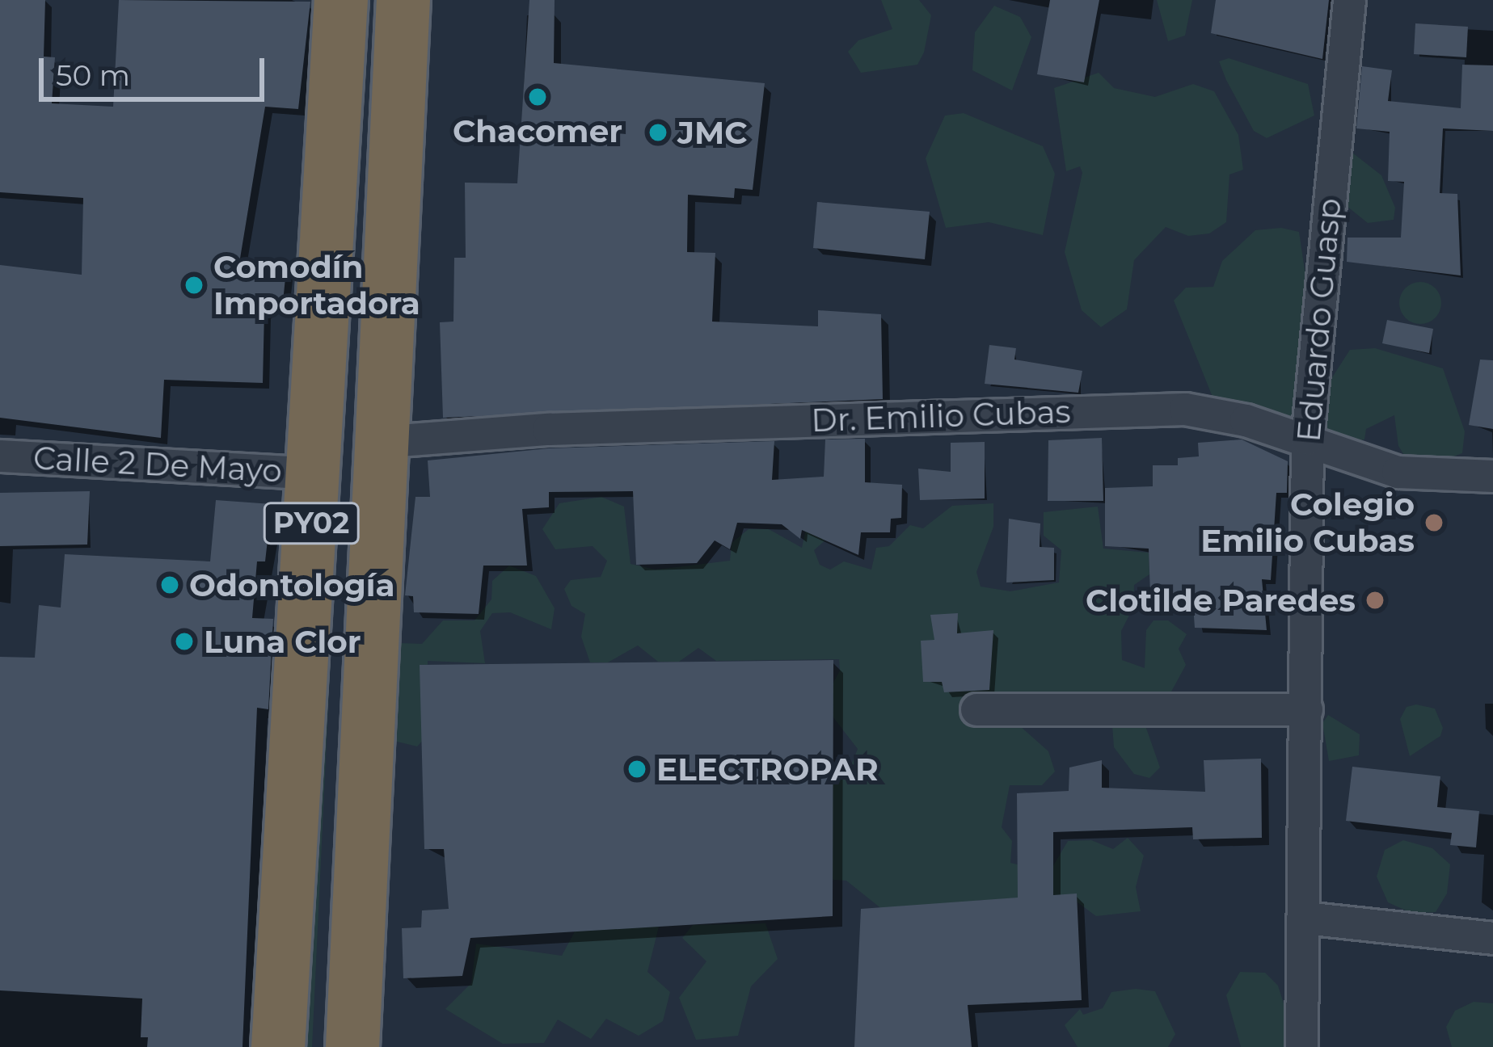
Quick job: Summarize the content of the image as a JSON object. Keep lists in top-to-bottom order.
{
  "streets": {
    "highway": ["PY02"],
    "street": ["Eduardo Guasp", "Dr. Emilio Cubas", "Calle 2 De Mayo"]
  },
  "crossings": [
    ["Eduardo Guasp", "Dr. Emilio Cubas"],
    ["Dr. Emilio Cubas", "PY02"],
    ["Calle 2 De Mayo", "PY02"]
  ],
  "places": [
    "Chacomer",
    "JMC",
    "Comodín Importadora",
    "Colegio Emilio Cubas",
    "Odontología",
    "Clotilde Paredes",
    "Luna Clor",
    "ELECTROPAR"
  ],
  "scale_bar": "50 m"
}
